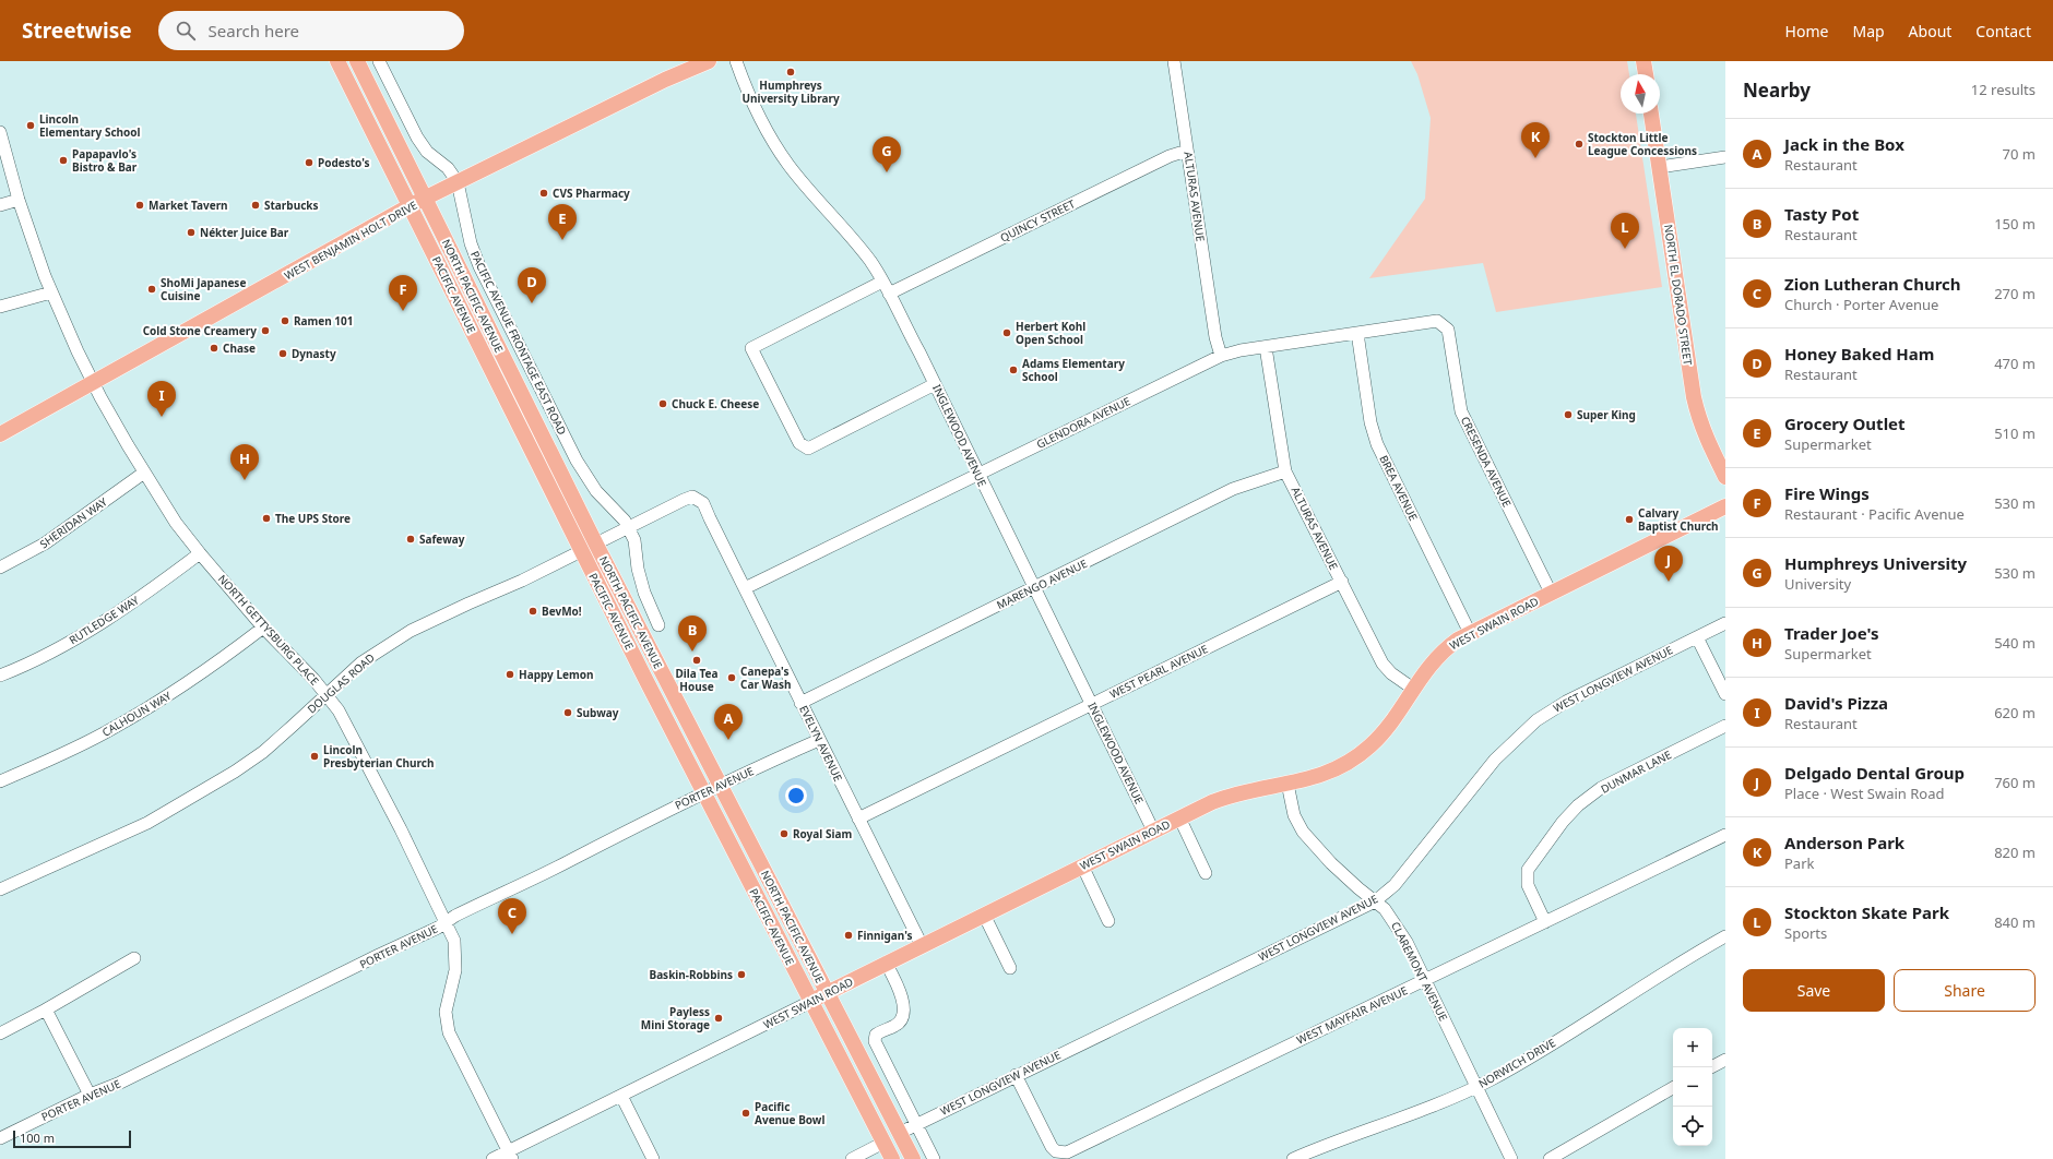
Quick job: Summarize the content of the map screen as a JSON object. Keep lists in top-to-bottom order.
{
  "streets": {
    "main road": [
      "WEST BENJAMIN HOLT DRIVE",
      "PACIFIC AVENUE",
      "NORTH EL DORADO STREET",
      "NORTH PACIFIC AVENUE",
      "WEST SWAIN ROAD"
    ],
    "street": [
      "ALTURAS AVENUE",
      "QUINCY STREET",
      "PACIFIC AVENUE FRONTAGE EAST ROAD",
      "GLENDORA AVENUE",
      "INGLEWOOD AVENUE",
      "CRESENDA AVENUE",
      "BREA AVENUE",
      "SHERIDAN WAY",
      "MARENGO AVENUE",
      "RUTLEDGE WAY",
      "NORTH GETTYSBURG PLACE",
      "WEST PEARL AVENUE",
      "WEST LONGVIEW AVENUE",
      "DOUGLAS ROAD",
      "CALHOUN WAY",
      "EVELYN AVENUE",
      "DUNMAR LANE",
      "PORTER AVENUE",
      "CLAREMONT AVENUE",
      "WEST MAYFAIR AVENUE",
      "NORWICH DRIVE"
    ]
  },
  "crossings": [
    ["ALTURAS AVENUE", "QUINCY STREET"],
    ["ALTURAS AVENUE", "GLENDORA AVENUE"],
    ["ALTURAS AVENUE", "MARENGO AVENUE"],
    ["ALTURAS AVENUE", "WEST SWAIN ROAD"],
    ["ALTURAS AVENUE", "WEST PEARL AVENUE"],
    ["QUINCY STREET", "INGLEWOOD AVENUE"],
    ["WEST BENJAMIN HOLT DRIVE", "PACIFIC AVENUE"],
    ["WEST BENJAMIN HOLT DRIVE", "NORTH PACIFIC AVENUE"],
    ["WEST BENJAMIN HOLT DRIVE", "PACIFIC AVENUE FRONTAGE EAST ROAD"],
    ["WEST BENJAMIN HOLT DRIVE", "NORTH GETTYSBURG PLACE"],
    ["PACIFIC AVENUE", "WEST SWAIN ROAD"],
    ["PACIFIC AVENUE", "DOUGLAS ROAD"],
    ["PACIFIC AVENUE", "PORTER AVENUE"],
    ["NORTH PACIFIC AVENUE", "WEST SWAIN ROAD"],
    ["NORTH PACIFIC AVENUE", "WEST LONGVIEW AVENUE"],
    ["NORTH PACIFIC AVENUE", "DOUGLAS ROAD"],
    ["NORTH PACIFIC AVENUE", "PORTER AVENUE"],
    ["PACIFIC AVENUE FRONTAGE EAST ROAD", "DOUGLAS ROAD"],
    ["GLENDORA AVENUE", "INGLEWOOD AVENUE"],
    ["GLENDORA AVENUE", "CRESENDA AVENUE"],
    ["GLENDORA AVENUE", "BREA AVENUE"],
    ["GLENDORA AVENUE", "EVELYN AVENUE"],
    ["INGLEWOOD AVENUE", "MARENGO AVENUE"],
    ["INGLEWOOD AVENUE", "WEST SWAIN ROAD"],
    ["INGLEWOOD AVENUE", "WEST PEARL AVENUE"],
    ["CRESENDA AVENUE", "WEST SWAIN ROAD"],
    ["BREA AVENUE", "WEST SWAIN ROAD"],
    ["SHERIDAN WAY", "NORTH GETTYSBURG PLACE"],
    ["MARENGO AVENUE", "EVELYN AVENUE"],
    ["RUTLEDGE WAY", "NORTH GETTYSBURG PLACE"],
    ["WEST SWAIN ROAD", "NORTH GETTYSBURG PLACE"],
    ["WEST SWAIN ROAD", "EVELYN AVENUE"],
    ["WEST SWAIN ROAD", "CLAREMONT AVENUE"],
    ["NORTH GETTYSBURG PLACE", "DOUGLAS ROAD"],
    ["NORTH GETTYSBURG PLACE", "CALHOUN WAY"],
    ["NORTH GETTYSBURG PLACE", "PORTER AVENUE"],
    ["WEST PEARL AVENUE", "EVELYN AVENUE"],
    ["WEST LONGVIEW AVENUE", "CLAREMONT AVENUE"],
    ["WEST LONGVIEW AVENUE", "WEST MAYFAIR AVENUE"],
    ["DOUGLAS ROAD", "EVELYN AVENUE"],
    ["EVELYN AVENUE", "PORTER AVENUE"],
    ["DUNMAR LANE", "WEST MAYFAIR AVENUE"],
    ["CLAREMONT AVENUE", "WEST MAYFAIR AVENUE"],
    ["CLAREMONT AVENUE", "NORWICH DRIVE"]
  ],
  "places": [
    "Humphreys University Library",
    "Lincoln Elementary School",
    "Stockton Little League Concessions",
    "Papapavlo's Bistro & Bar",
    "Podesto's",
    "CVS Pharmacy",
    "Market Tavern",
    "Starbucks",
    "Nékter Juice Bar",
    "ShoMi Japanese Cuisine",
    "Ramen 101",
    "Cold Stone Creamery",
    "Herbert Kohl Open School",
    "Chase",
    "Dynasty",
    "Adams Elementary School",
    "Chuck E. Cheese",
    "Super King",
    "The UPS Store",
    "Calvary Baptist Church",
    "Safeway",
    "BevMo!",
    "Dila Tea House",
    "Happy Lemon",
    "Canepa's Car Wash",
    "Subway",
    "Lincoln Presbyterian Church",
    "Royal Siam",
    "Finnigan's",
    "Baskin-Robbins",
    "Payless Mini Storage",
    "Pacific Avenue Bowl"
  ],
  "scale_bar": "100 m",
  "north": "top",
  "page": {
    "header": "Streetwise",
    "search": "Search here",
    "nav": [
      "Home",
      "Map",
      "About",
      "Contact"
    ],
    "heading": ["Nearby", "12 results"],
    "list": [
      {
        "mark": "A",
        "name": "Jack in the Box",
        "note": "Restaurant",
        "value": "70 m"
      },
      {
        "mark": "B",
        "name": "Tasty Pot",
        "note": "Restaurant",
        "value": "150 m"
      },
      {
        "mark": "C",
        "name": "Zion Lutheran Church",
        "note": "Church · Porter Avenue",
        "value": "270 m"
      },
      {
        "mark": "D",
        "name": "Honey Baked Ham",
        "note": "Restaurant",
        "value": "470 m"
      },
      {
        "mark": "E",
        "name": "Grocery Outlet",
        "note": "Supermarket",
        "value": "510 m"
      },
      {
        "mark": "F",
        "name": "Fire Wings",
        "note": "Restaurant · Pacific Avenue",
        "value": "530 m"
      },
      {
        "mark": "G",
        "name": "Humphreys University",
        "note": "University",
        "value": "530 m"
      },
      {
        "mark": "H",
        "name": "Trader Joe's",
        "note": "Supermarket",
        "value": "540 m"
      },
      {
        "mark": "I",
        "name": "David's Pizza",
        "note": "Restaurant",
        "value": "620 m"
      },
      {
        "mark": "J",
        "name": "Delgado Dental Group",
        "note": "Place · West Swain Road",
        "value": "760 m"
      },
      {
        "mark": "K",
        "name": "Anderson Park",
        "note": "Park",
        "value": "820 m"
      },
      {
        "mark": "L",
        "name": "Stockton Skate Park",
        "note": "Sports",
        "value": "840 m"
      }
    ],
    "pins": [
      "K",
      "G",
      "E",
      "L",
      "D",
      "F",
      "I",
      "H",
      "J",
      "B",
      "A",
      "C"
    ],
    "buttons": ["Save", "Share"],
    "map_buttons": ["+", "−"],
    "scale": "100 m"
  }
}
